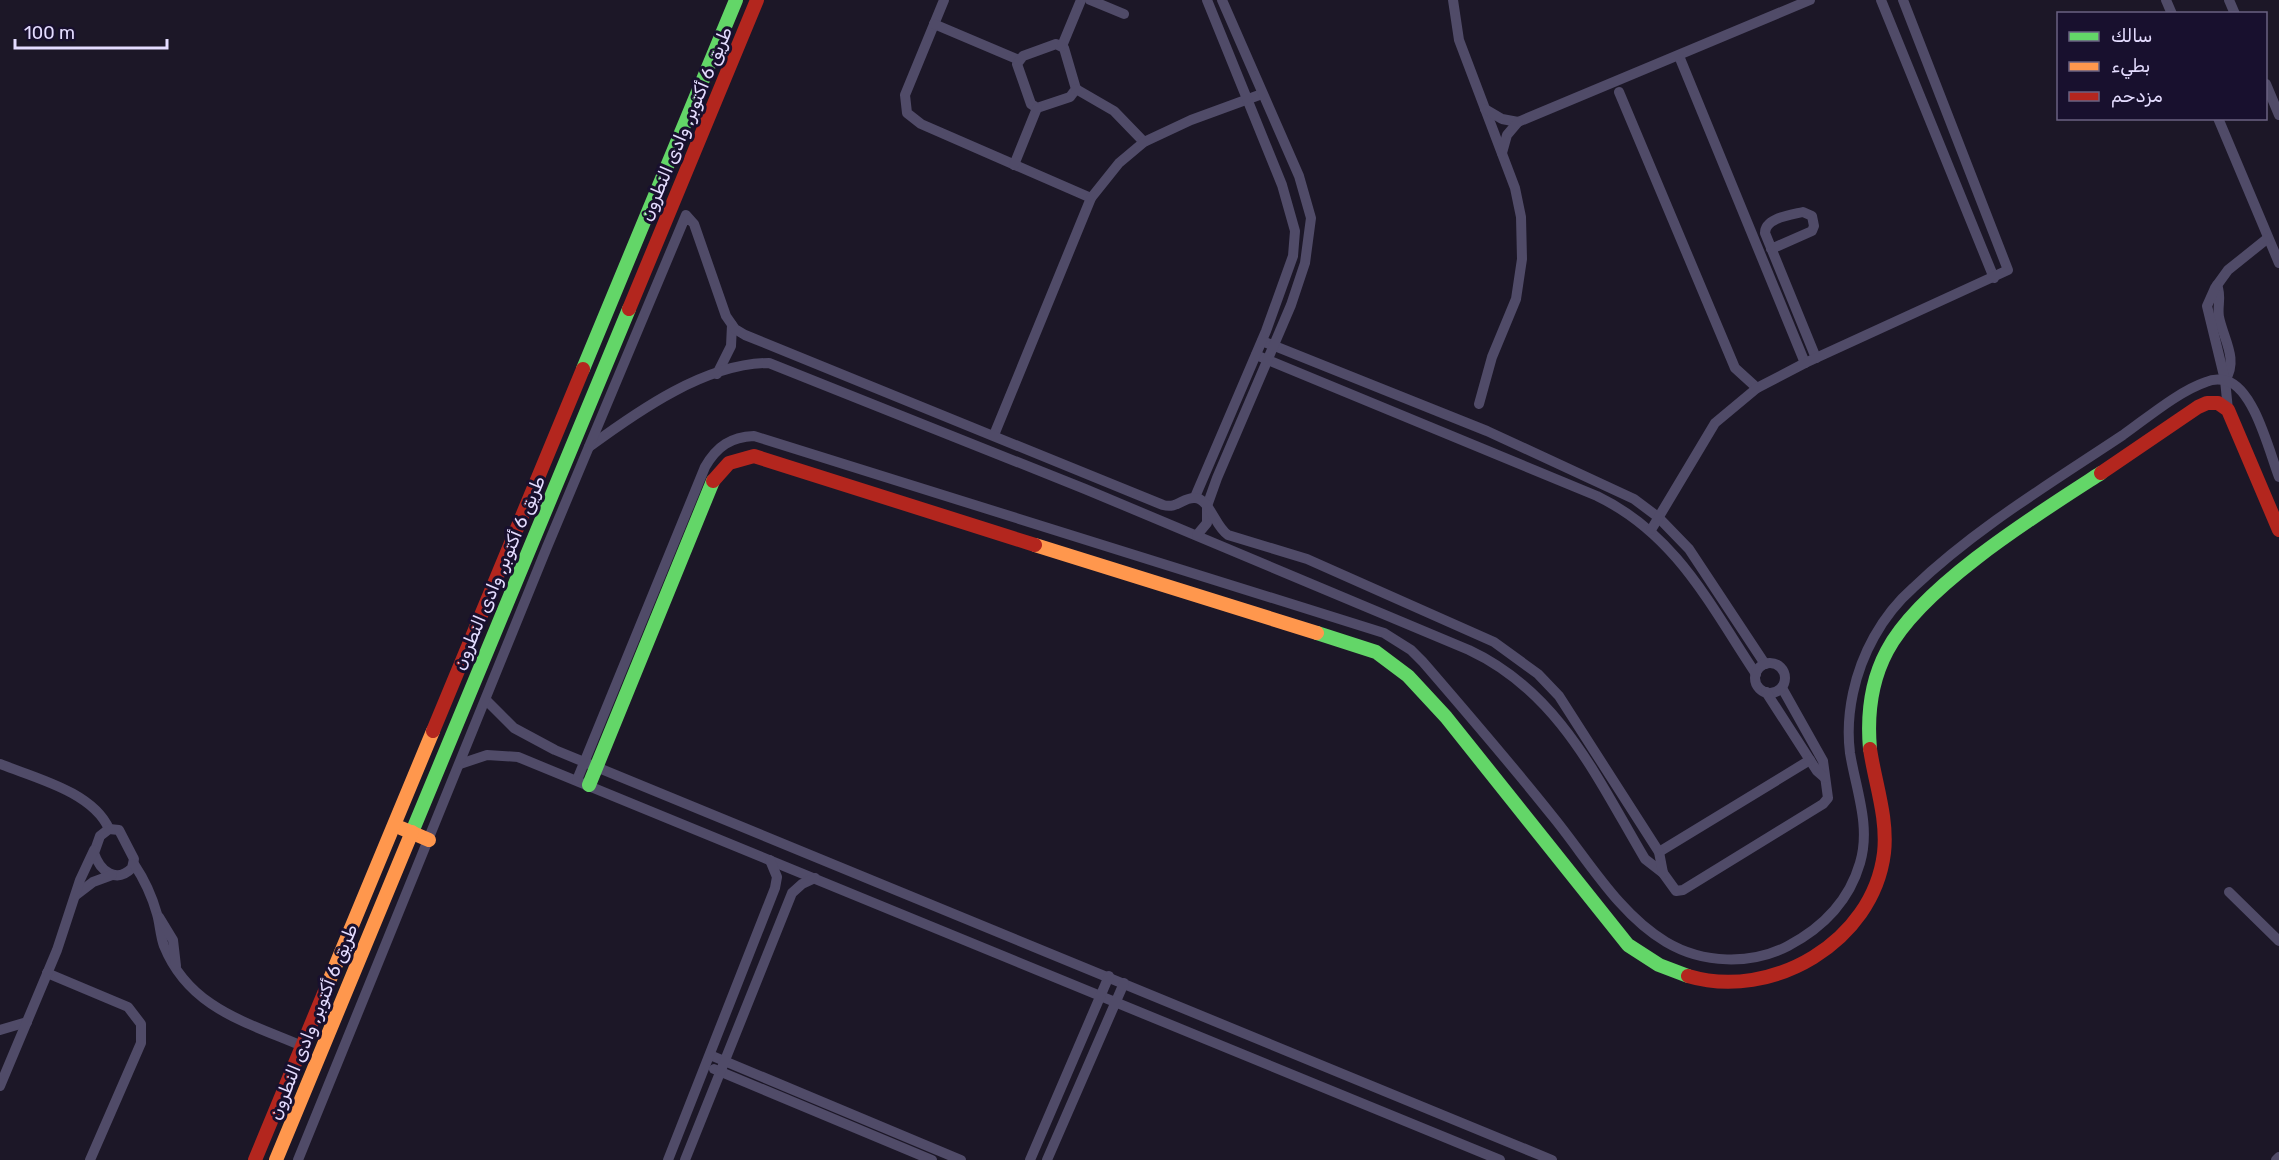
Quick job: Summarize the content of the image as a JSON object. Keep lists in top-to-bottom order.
{
  "streets": {
    "street": ["طريق 6 أكتوبر, وادى النطرون"]
  },
  "legend": ["سالك", "بطيء", "مزدحم"],
  "scale_bar": "100 m"
}
